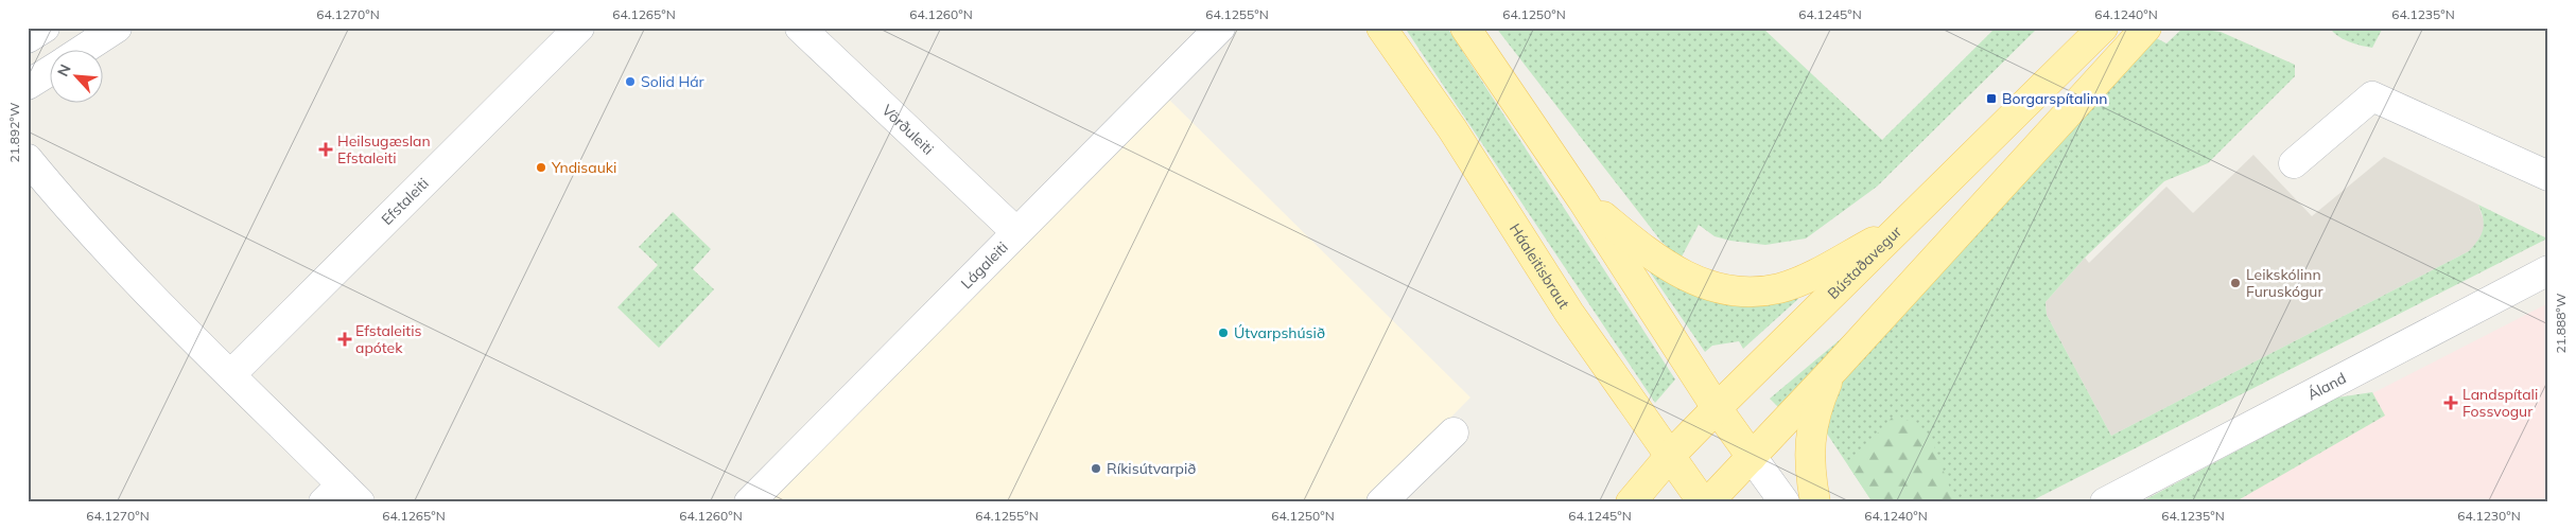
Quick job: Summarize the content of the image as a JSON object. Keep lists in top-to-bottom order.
{
  "streets": {
    "main road": ["Bústaðavegur", "Háaleitisbraut"],
    "street": [
      "Vörðuleiti",
      "Efstaleiti",
      "Lágaleiti",
      "Áland"
    ]
  },
  "crossings": [
    ["Vörðuleiti", "Lágaleiti"],
    ["Bústaðavegur", "Háaleitisbraut"]
  ],
  "places": {
    "other": [
      "Solid Hár",
      "Yndisauki",
      "Leikskólinn Furuskógur",
      "Útvarpshúsið",
      "Ríkisútvarpið"
    ],
    "transit": ["Borgarspítalinn"],
    "health": ["Heilsugæslan Efstaleiti", "Efstaleitis apótek", "Landspítali Fossvogur"]
  },
  "north": "top left",
  "coordinates": [
    "64.1270°N",
    "64.1265°N",
    "64.1260°N",
    "64.1255°N",
    "64.1250°N",
    "64.1245°N",
    "64.1240°N",
    "64.1235°N",
    "21.892°W",
    "21.888°W",
    "64.1230°N"
  ]
}
